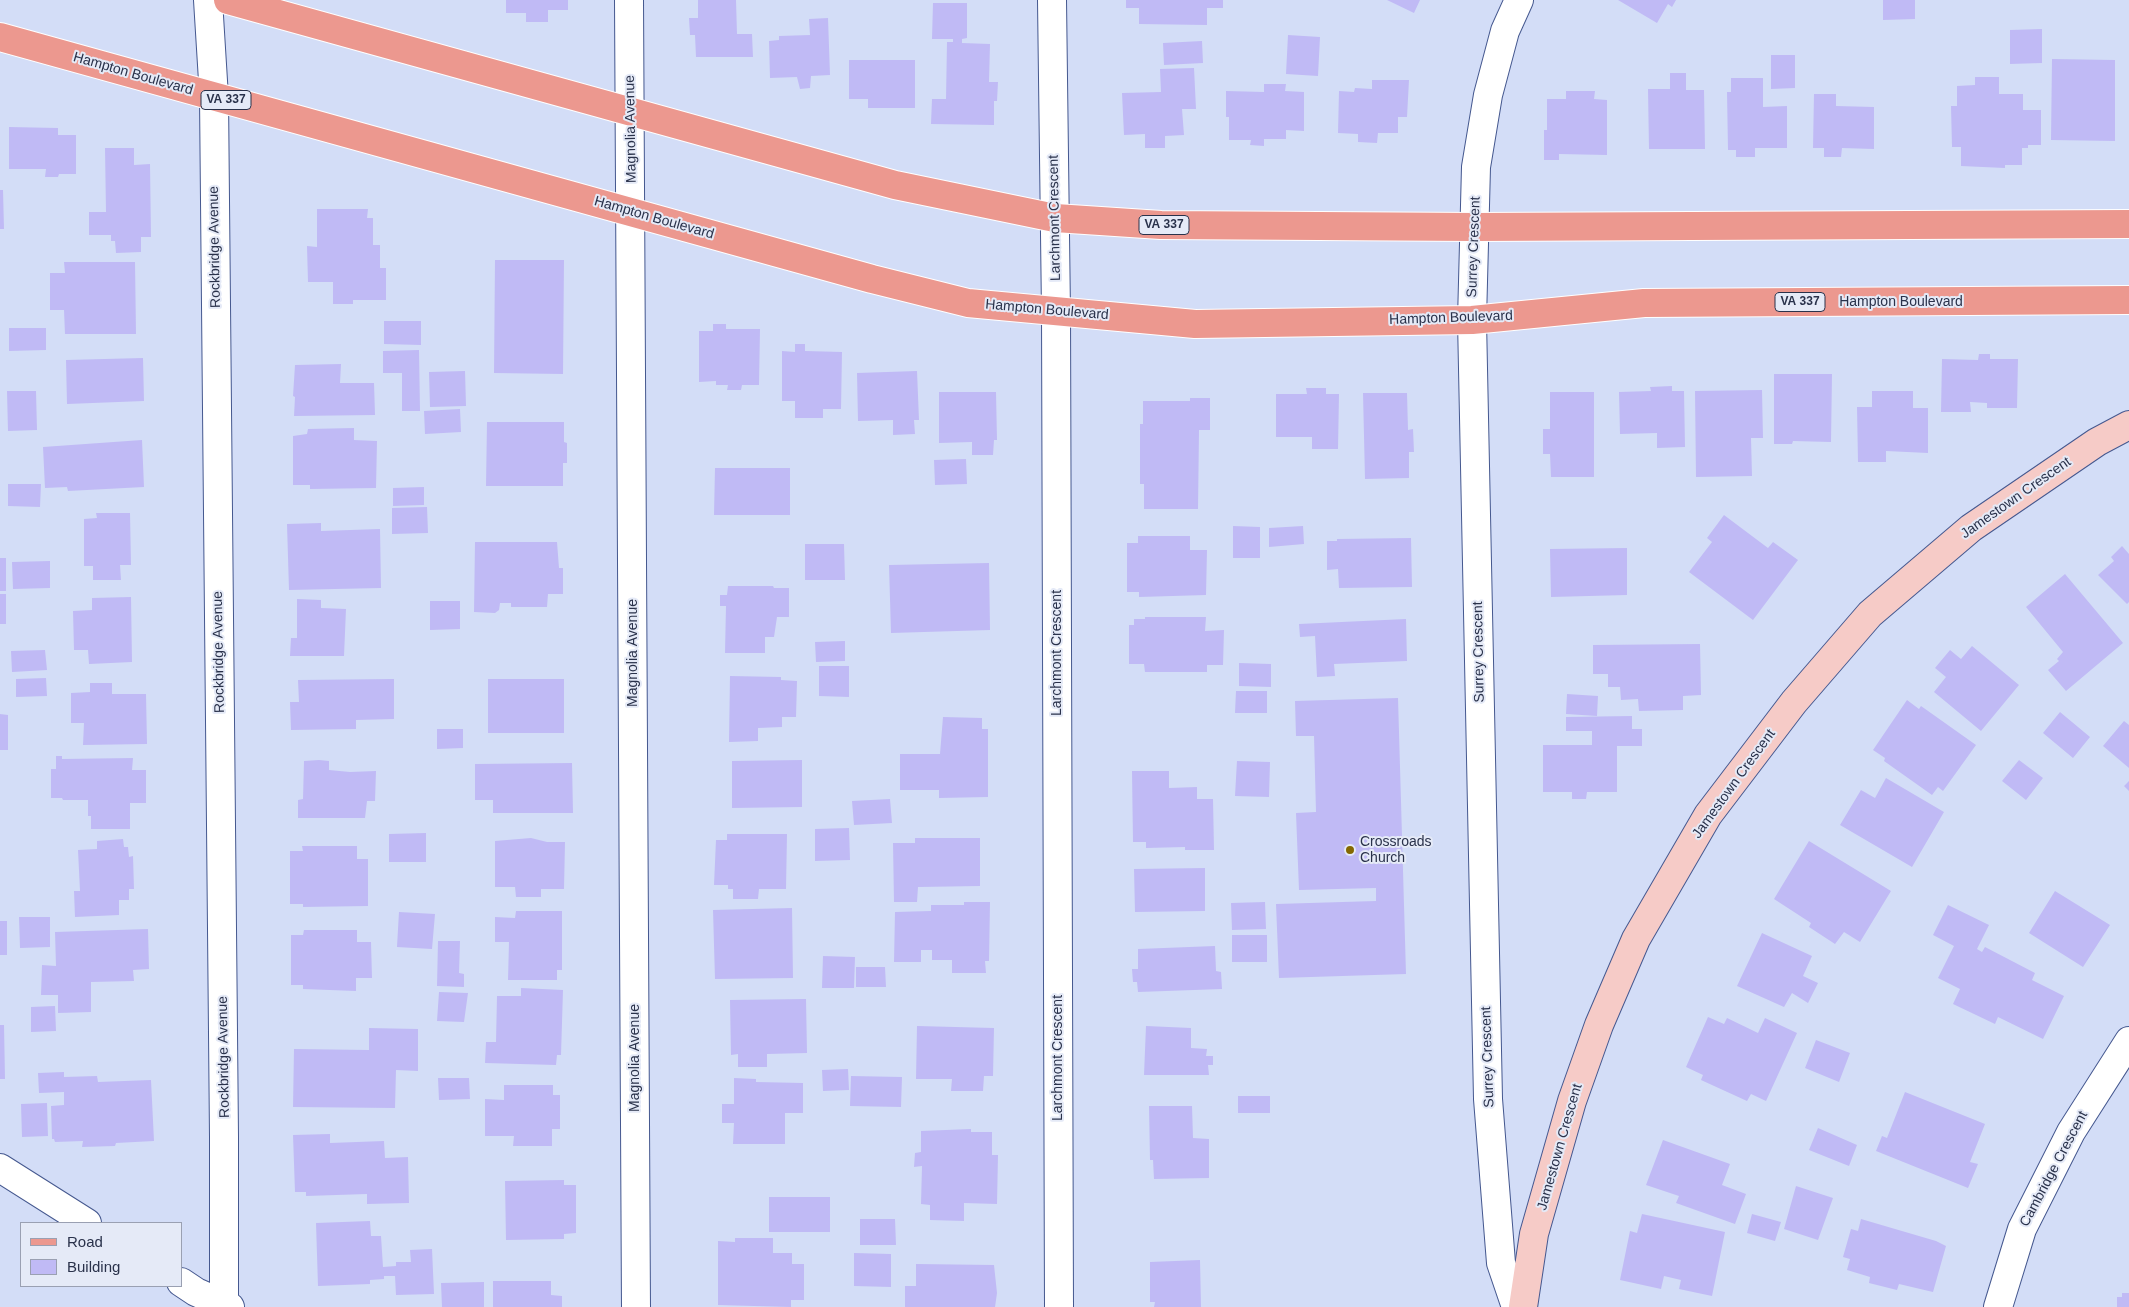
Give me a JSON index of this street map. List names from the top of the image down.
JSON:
{
  "streets": {
    "main road": ["Hampton Boulevard", "VA 337", "Jamestown Crescent"],
    "street": [
      "Magnolia Avenue",
      "Larchmont Crescent",
      "Rockbridge Avenue",
      "Surrey Crescent",
      "Cambridge Crescent"
    ]
  },
  "crossings": [
    ["Hampton Boulevard", "Magnolia Avenue"],
    ["Hampton Boulevard", "Larchmont Crescent"],
    ["Hampton Boulevard", "Rockbridge Avenue"],
    ["Hampton Boulevard", "Surrey Crescent"],
    ["VA 337", "Magnolia Avenue"],
    ["VA 337", "Larchmont Crescent"],
    ["VA 337", "Surrey Crescent"]
  ],
  "places": ["Crossroads Church"],
  "legend": ["Road", "Building"]
}
